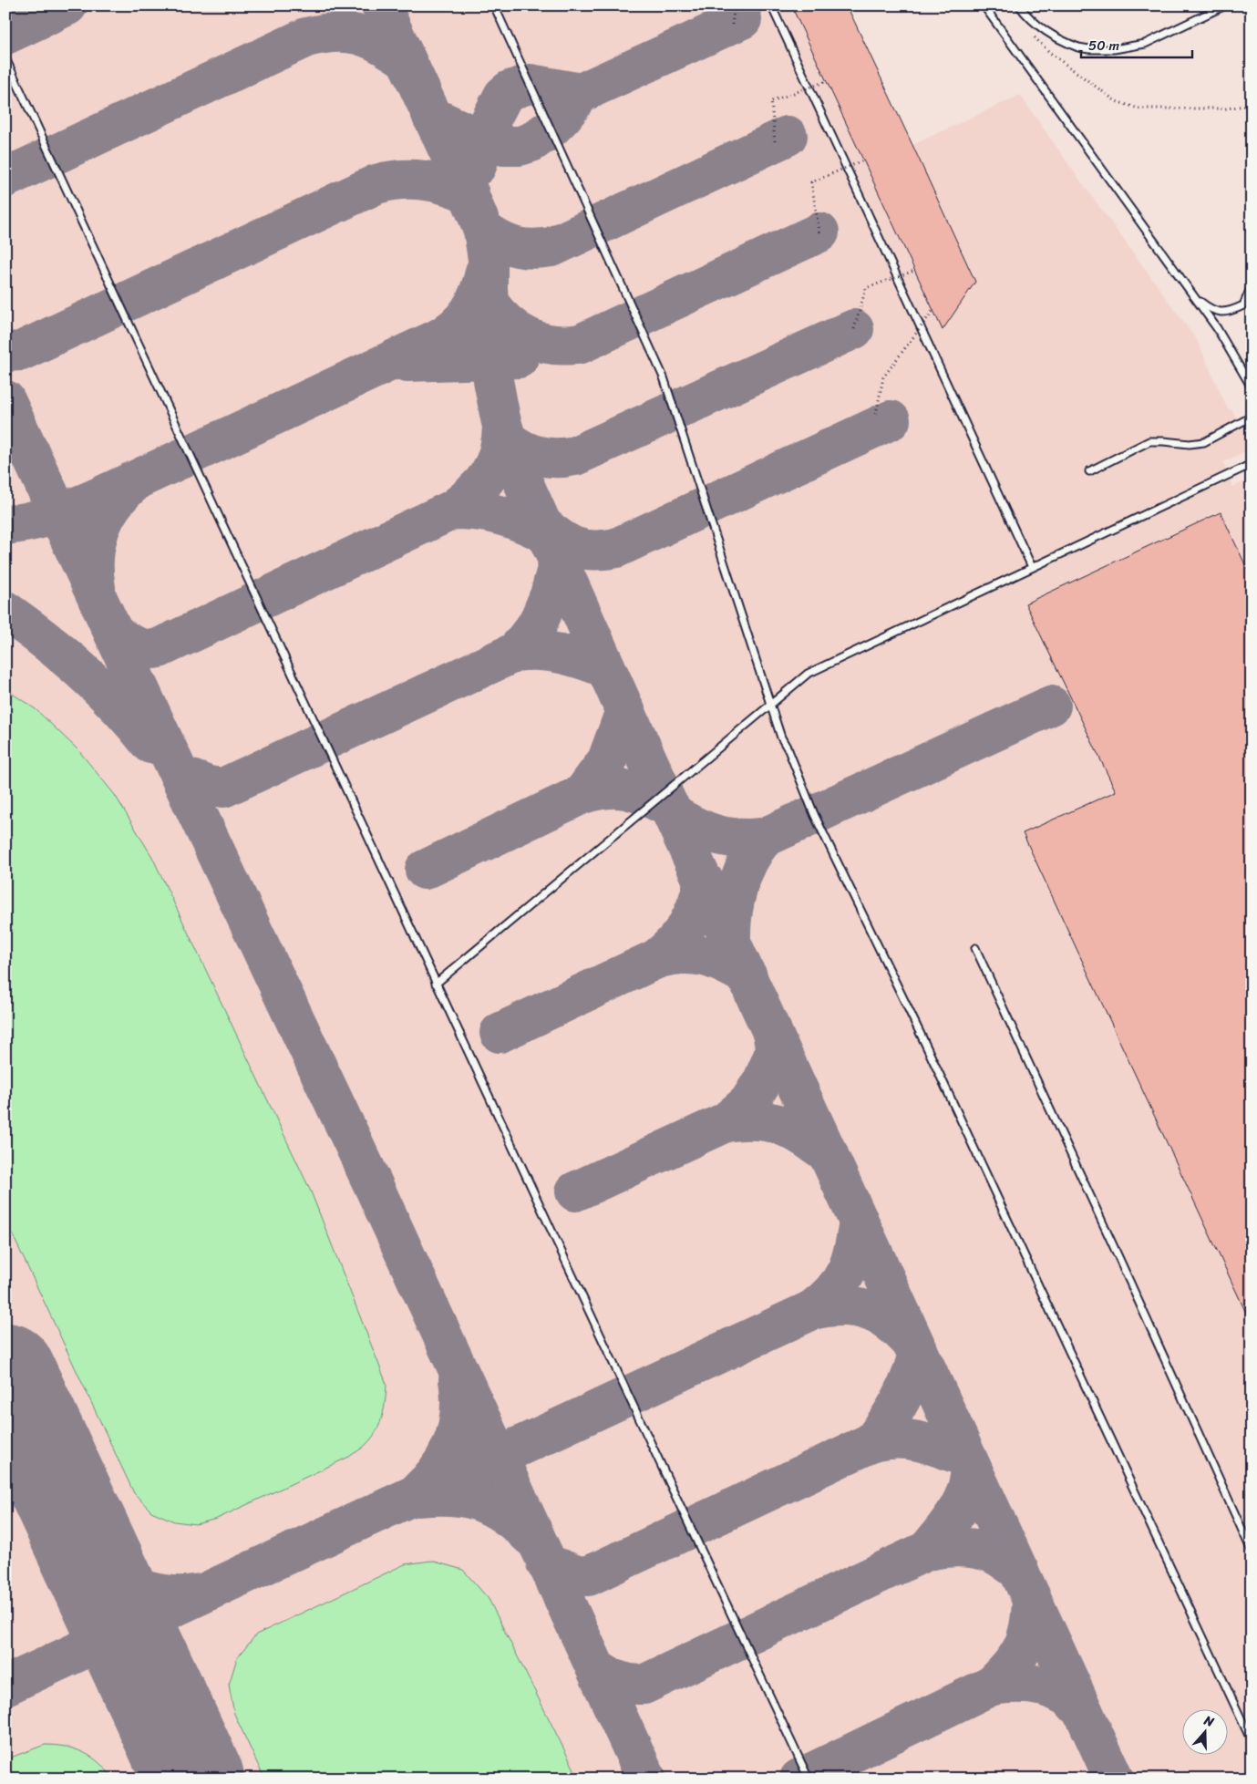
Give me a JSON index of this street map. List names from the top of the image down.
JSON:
{
  "scale_bar": "50 m",
  "north": "top"
}
